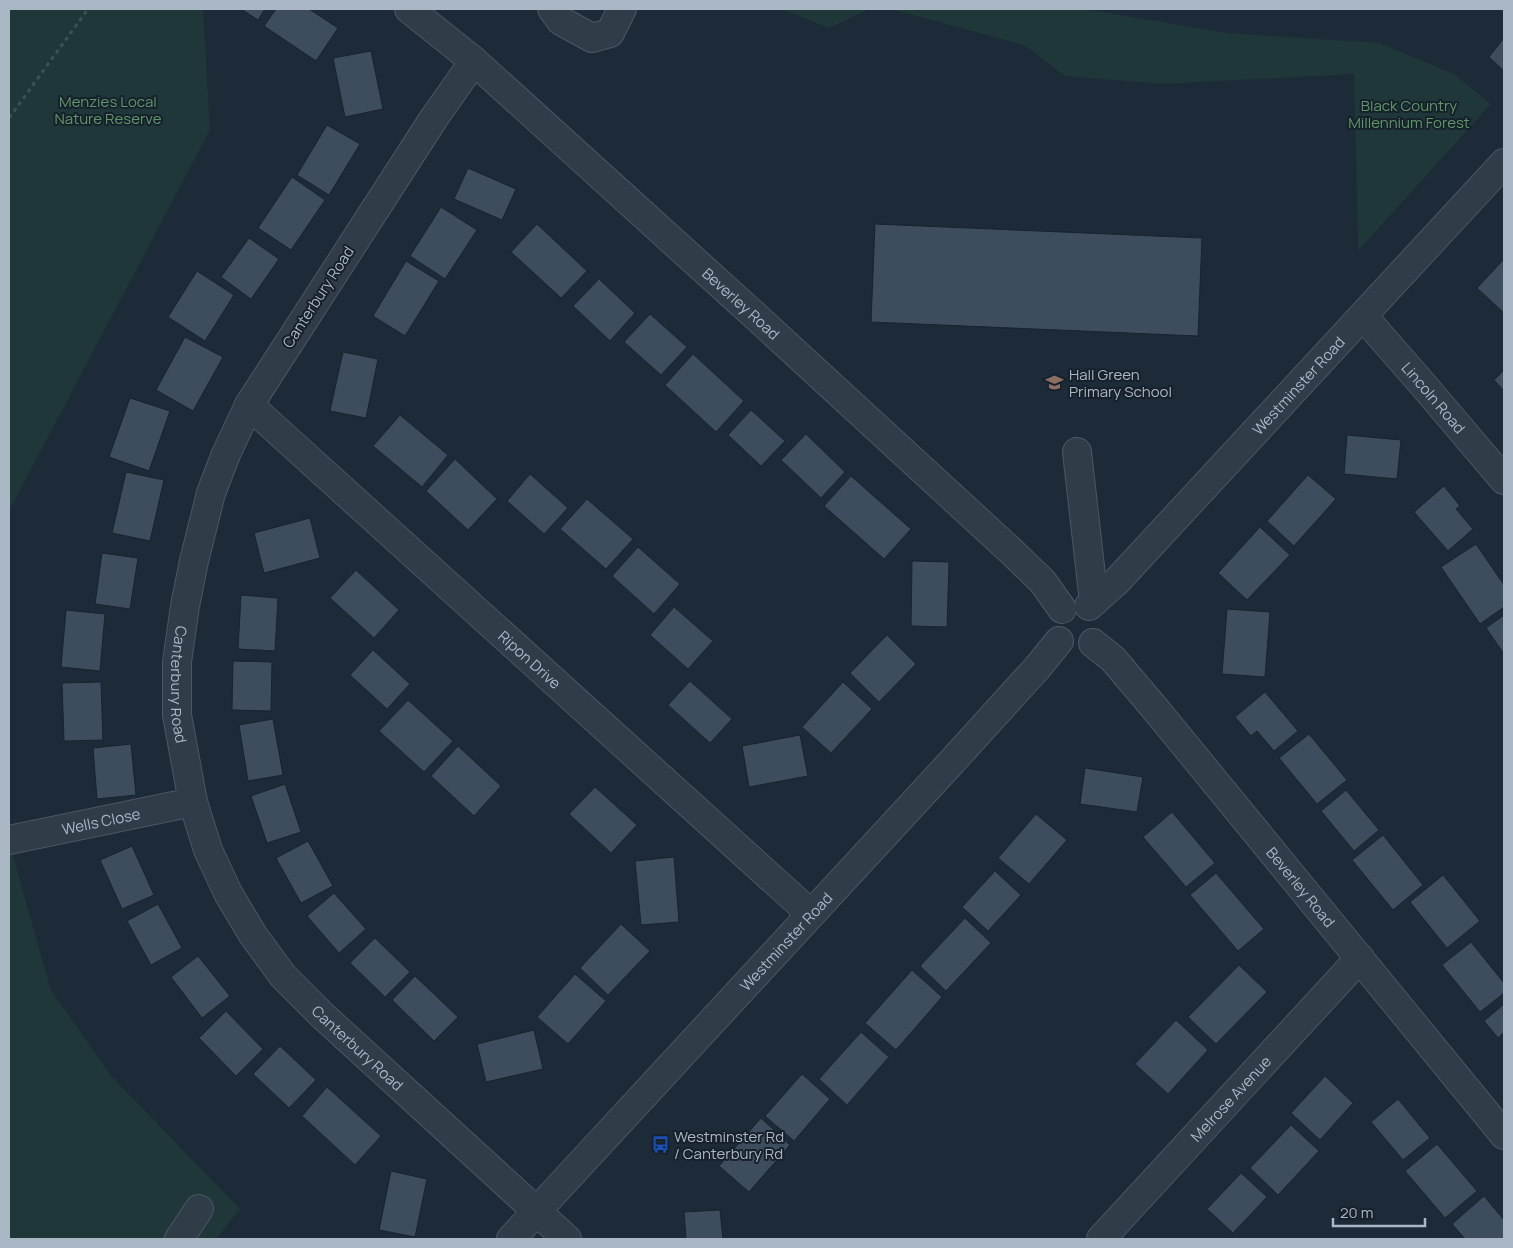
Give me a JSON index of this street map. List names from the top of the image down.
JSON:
{
  "streets": {
    "street": [
      "Canterbury Road",
      "Beverley Road",
      "Westminster Road",
      "Lincoln Road",
      "Ripon Drive",
      "Wells Close",
      "Melrose Avenue"
    ]
  },
  "crossings": [
    ["Canterbury Road", "Beverley Road"],
    ["Canterbury Road", "Westminster Road"],
    ["Canterbury Road", "Ripon Drive"],
    ["Canterbury Road", "Wells Close"],
    ["Beverley Road", "Westminster Road"],
    ["Beverley Road", "Melrose Avenue"],
    ["Westminster Road", "Lincoln Road"],
    ["Westminster Road", "Ripon Drive"]
  ],
  "parks": ["Menzies Local Nature Reserve", "Black Country Millennium Forest"],
  "places": {
    "school or university": ["Hall Green Primary School"],
    "bus stop": ["Westminster Rd / Canterbury Rd"]
  },
  "scale_bar": "20 m"
}
